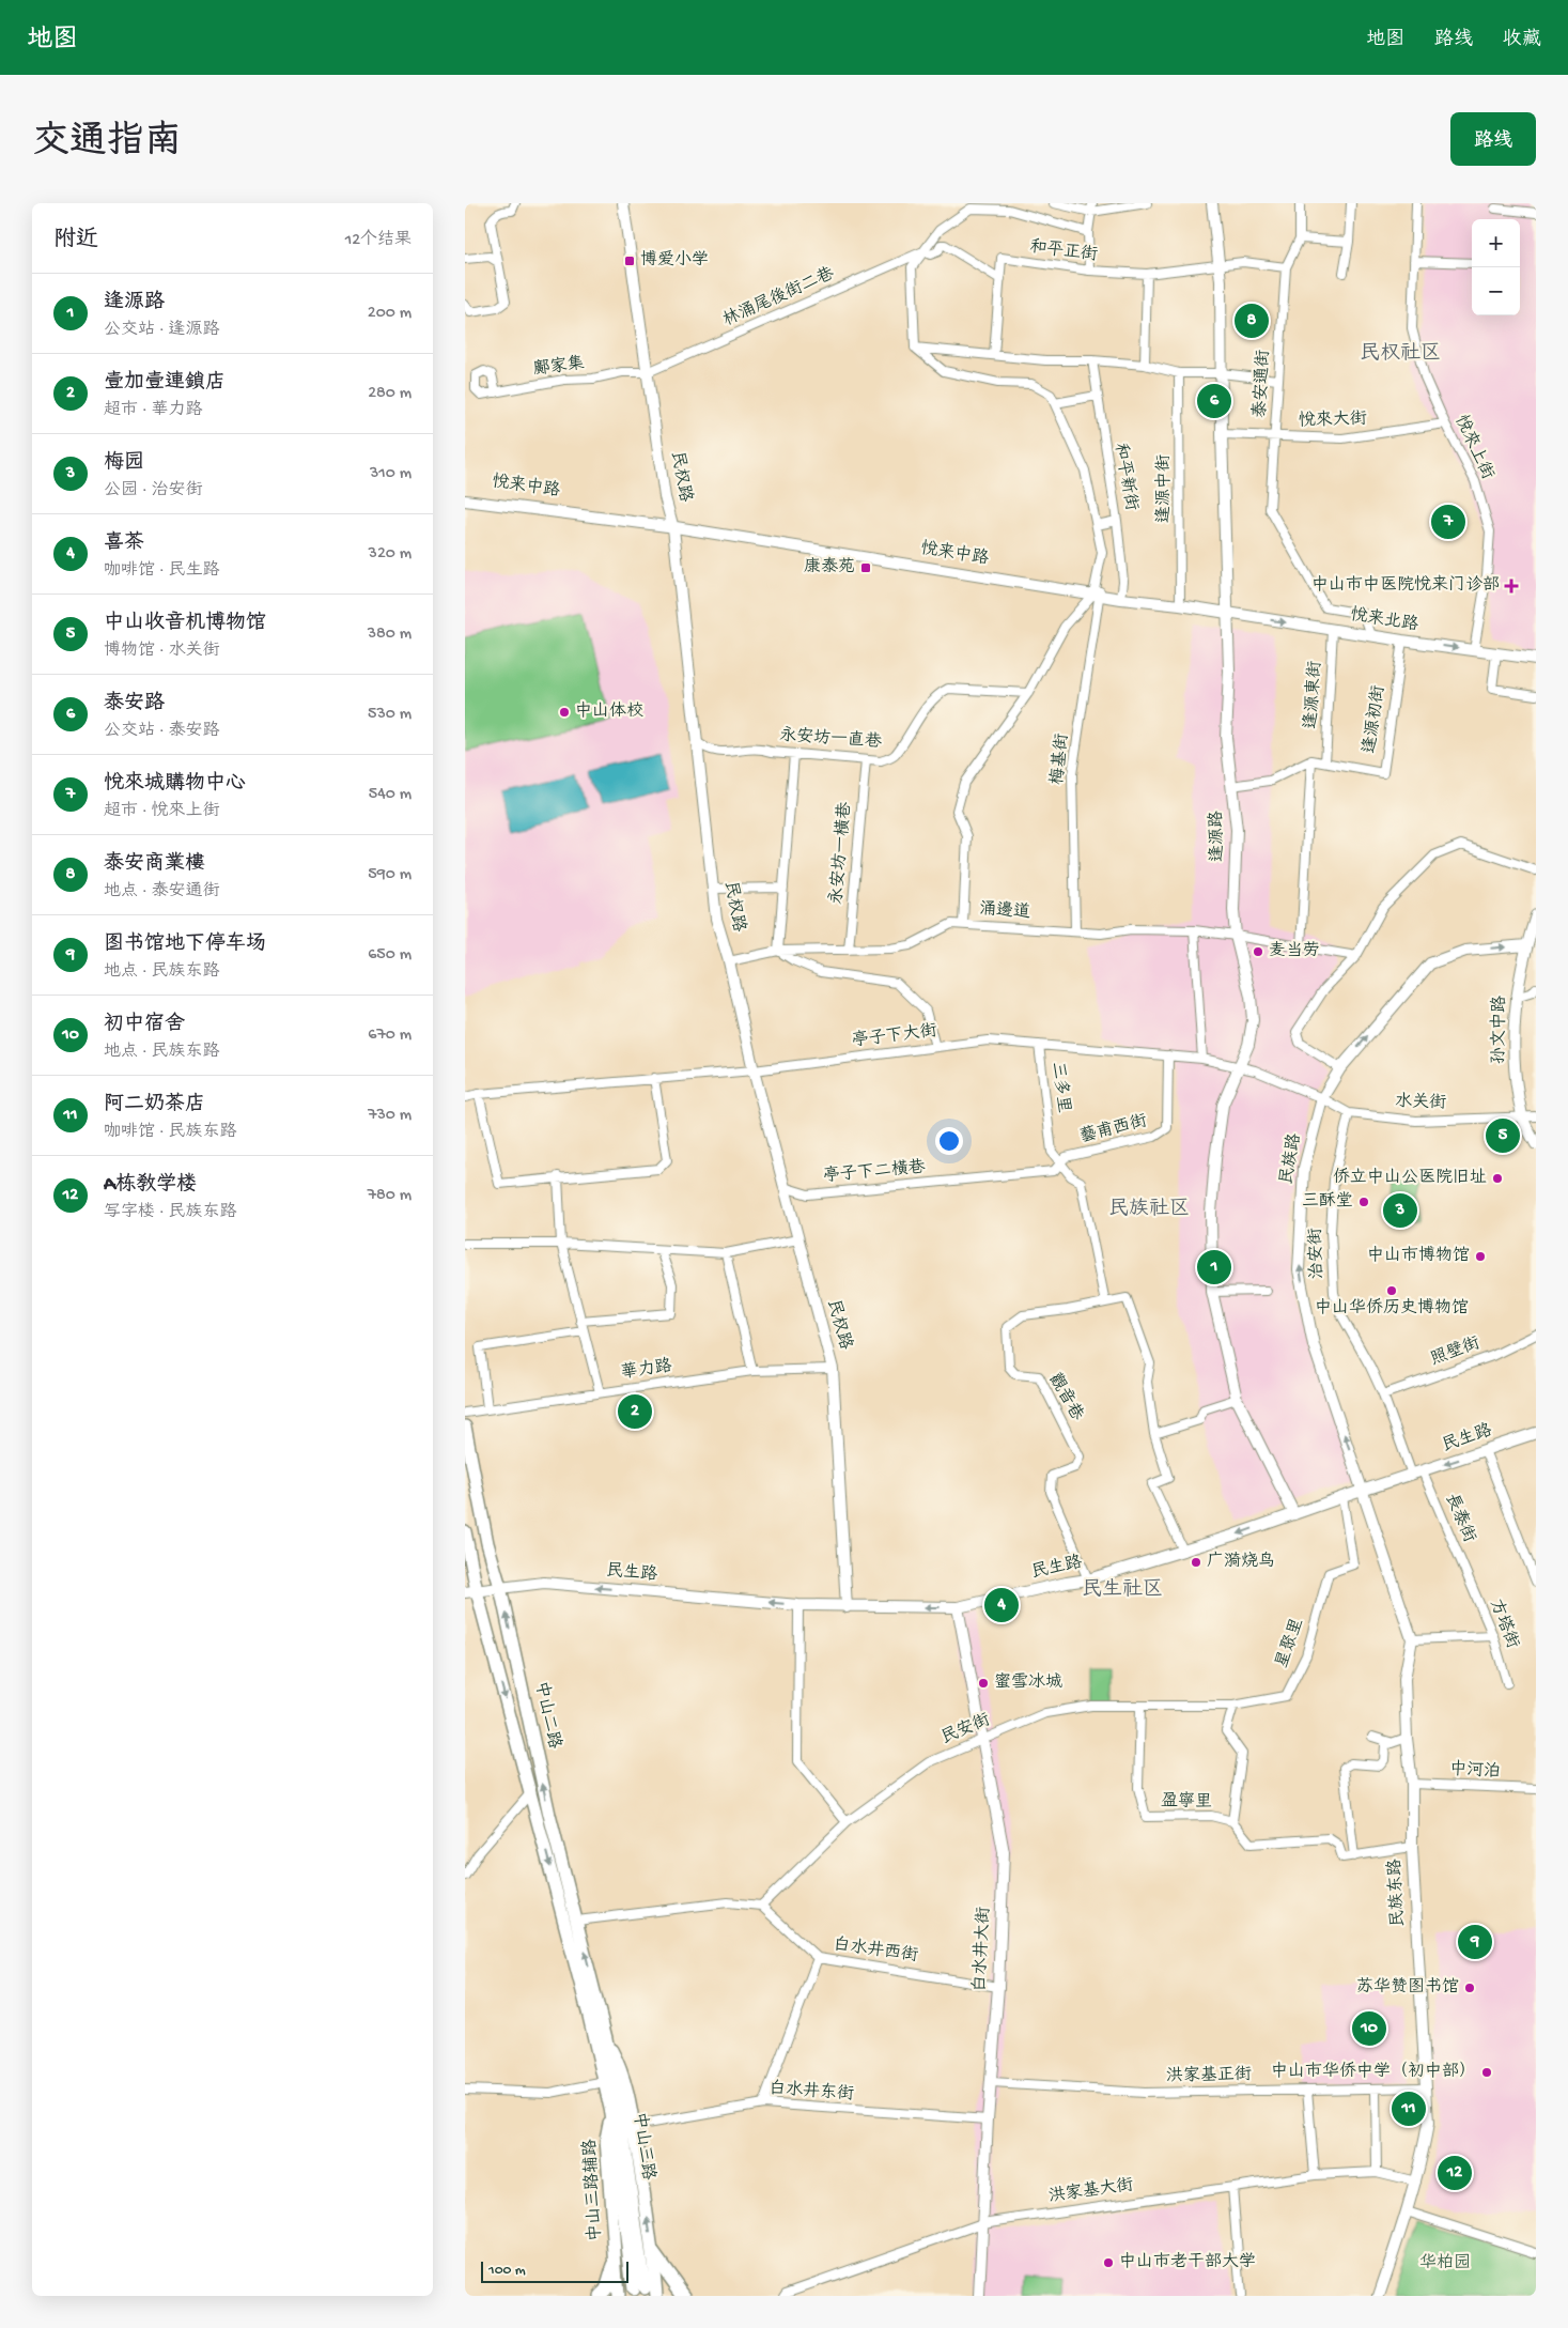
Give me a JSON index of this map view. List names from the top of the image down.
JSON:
{
  "streets": {
    "main road": ["中山二路", "中山三路", "中山三路辅路"],
    "street": [
      "和平正街",
      "林涌尾後街二巷",
      "鄺家集",
      "泰安通街",
      "悅來大街",
      "悅來上街",
      "民权路",
      "和平新街",
      "悦来中路",
      "逢源中街",
      "悦来北路",
      "逢源東街",
      "逢源初街",
      "永安坊一直巷",
      "梅基街",
      "逢源路",
      "永安坊一橫巷",
      "涌邊道",
      "孙文中路",
      "亭子下大街",
      "三多里",
      "水关街",
      "藝甫西街",
      "民族路",
      "亭子下二橫巷",
      "治安街",
      "照壁街",
      "華力路",
      "觀音巷",
      "民生路",
      "長泰街",
      "方塔街",
      "星聚里",
      "民安街",
      "中河泊",
      "盈寧里",
      "民族东路",
      "白水井大街",
      "白水井西街",
      "洪家基正街",
      "白水井东街",
      "洪家基大街"
    ]
  },
  "crossings": [
    ["和平正街", "林涌尾後街二巷"],
    ["和平正街", "泰安通街"],
    ["和平正街", "逢源路"],
    ["林涌尾後街二巷", "鄺家集"],
    ["林涌尾後街二巷", "民权路"],
    ["鄺家集", "民权路"],
    ["泰安通街", "悅來大街"],
    ["泰安通街", "悦来北路"],
    ["悅來大街", "悅來上街"],
    ["悅來大街", "逢源路"],
    ["悅來上街", "悦来北路"],
    ["民权路", "悦来中路"],
    ["民权路", "永安坊一直巷"],
    ["民权路", "涌邊道"],
    ["民权路", "亭子下大街"],
    ["民权路", "亭子下二橫巷"],
    ["民权路", "華力路"],
    ["民权路", "民生路"],
    ["和平新街", "悦来中路"],
    ["悦来中路", "逢源中街"],
    ["悦来中路", "悦来北路"],
    ["悦来中路", "梅基街"],
    ["悦来中路", "逢源路"],
    ["悦来北路", "逢源東街"],
    ["悦来北路", "逢源初街"],
    ["悦来北路", "逢源路"],
    ["逢源東街", "逢源初街"],
    ["永安坊一直巷", "永安坊一橫巷"],
    ["梅基街", "涌邊道"],
    ["逢源路", "涌邊道"],
    ["逢源路", "亭子下大街"],
    ["逢源路", "民生路"],
    ["永安坊一橫巷", "涌邊道"],
    ["孙文中路", "水关街"],
    ["孙文中路", "民族路"],
    ["亭子下大街", "三多里"],
    ["亭子下大街", "水关街"],
    ["亭子下大街", "藝甫西街"],
    ["亭子下大街", "民族路"],
    ["三多里", "藝甫西街"],
    ["三多里", "亭子下二橫巷"],
    ["水关街", "民族路"],
    ["水关街", "治安街"],
    ["藝甫西街", "亭子下二橫巷"],
    ["民族路", "民生路"],
    ["民族路", "民族东路"],
    ["治安街", "照壁街"],
    ["治安街", "民生路"],
    ["觀音巷", "民生路"],
    ["民生路", "長泰街"],
    ["民生路", "星聚里"],
    ["民生路", "中山二路"],
    ["民生路", "民族东路"],
    ["民生路", "白水井大街"],
    ["長泰街", "方塔街"],
    ["星聚里", "民安街"],
    ["中山二路", "中山三路"],
    ["民安街", "盈寧里"],
    ["民安街", "白水井大街"],
    ["民安街", "白水井西街"],
    ["中河泊", "民族东路"],
    ["民族东路", "洪家基正街"],
    ["民族东路", "洪家基大街"],
    ["白水井大街", "白水井西街"],
    ["白水井大街", "洪家基正街"],
    ["白水井大街", "白水井东街"],
    ["白水井大街", "洪家基大街"],
    ["中山三路", "中山三路辅路"]
  ],
  "one_way": ["悦来北路", "民族路", "民生路"],
  "districts": ["民权社区", "民族社区", "民生社区"],
  "parks": ["华柏园"],
  "places": {
    "transit": ["博爱小学", "康泰苑"],
    "health": ["中山市中医院悦来门诊部"],
    "other": [
      "中山体校",
      "麦当劳",
      "侨立中山公医院旧址",
      "三酥堂",
      "中山市博物馆",
      "中山华侨历史博物馆",
      "广漪烧鸟",
      "蜜雪冰城",
      "苏华赞图书馆",
      "中山市华侨中学（初中部）",
      "中山市老干部大学"
    ]
  },
  "scale_bar": "100 m",
  "page": {
    "header": "地图",
    "nav": ["地图", "路线", "收藏"],
    "title": "交通指南",
    "buttons": "路线",
    "heading": ["附近", "12个结果"],
    "map_buttons": ["+", "−"],
    "list": [
      {
        "mark": "1",
        "name": "逢源路",
        "note": "公交站 · 逢源路",
        "value": "200 m"
      },
      {
        "mark": "2",
        "name": "壹加壹連鎖店",
        "note": "超市 · 華力路",
        "value": "280 m"
      },
      {
        "mark": "3",
        "name": "梅园",
        "note": "公园 · 治安街",
        "value": "310 m"
      },
      {
        "mark": "4",
        "name": "喜茶",
        "note": "咖啡馆 · 民生路",
        "value": "320 m"
      },
      {
        "mark": "5",
        "name": "中山收音机博物馆",
        "note": "博物馆 · 水关街",
        "value": "380 m"
      },
      {
        "mark": "6",
        "name": "泰安路",
        "note": "公交站 · 泰安路",
        "value": "530 m"
      },
      {
        "mark": "7",
        "name": "悅來城購物中心",
        "note": "超市 · 悅來上街",
        "value": "540 m"
      },
      {
        "mark": "8",
        "name": "泰安商業樓",
        "note": "地点 · 泰安通街",
        "value": "590 m"
      },
      {
        "mark": "9",
        "name": "图书馆地下停车场",
        "note": "地点 · 民族东路",
        "value": "650 m"
      },
      {
        "mark": "10",
        "name": "初中宿舍",
        "note": "地点 · 民族东路",
        "value": "670 m"
      },
      {
        "mark": "11",
        "name": "阿二奶茶店",
        "note": "咖啡馆 · 民族东路",
        "value": "730 m"
      },
      {
        "mark": "12",
        "name": "A栋教学楼",
        "note": "写字楼 · 民族东路",
        "value": "780 m"
      }
    ],
    "pins": [
      "8",
      "6",
      "7",
      "5",
      "3",
      "1",
      "2",
      "4",
      "9",
      "10",
      "11",
      "12"
    ],
    "scale": "100 m"
  }
}
